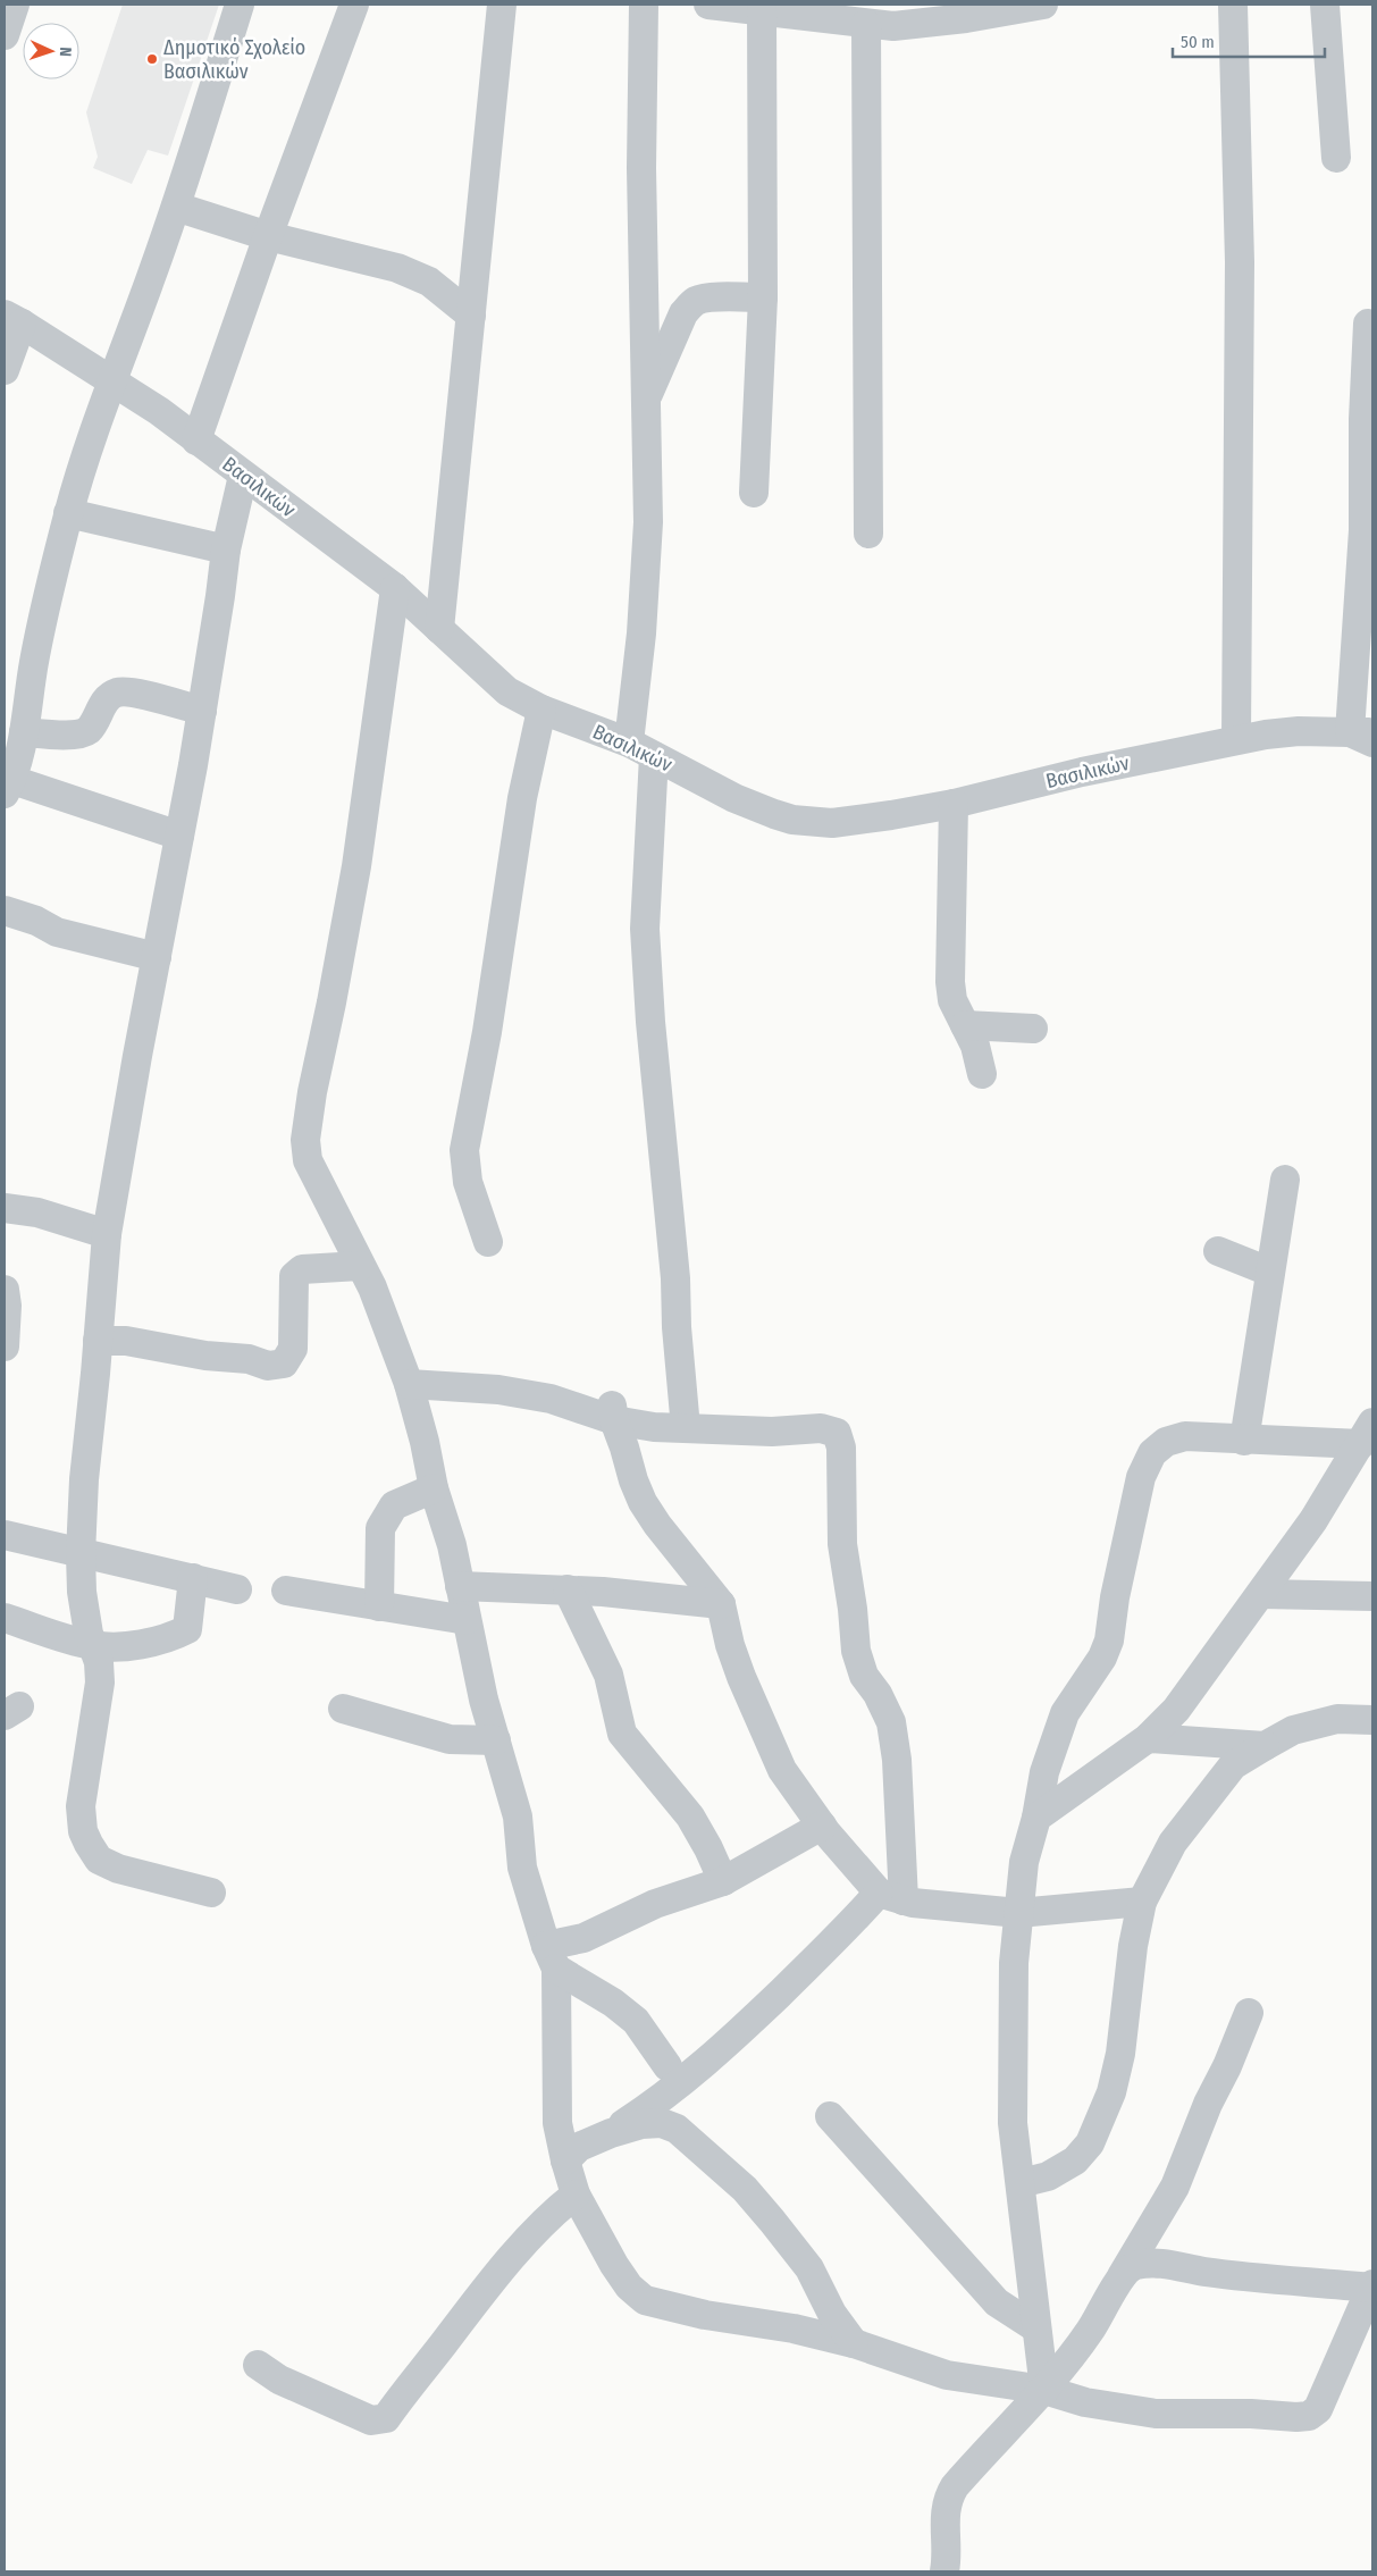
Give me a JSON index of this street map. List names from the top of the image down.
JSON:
{
  "streets": {
    "street": ["Βασιλικών"]
  },
  "places": ["Δημοτικό Σχολείο Βασιλικών"],
  "scale_bar": "50 m",
  "north": "right"
}
